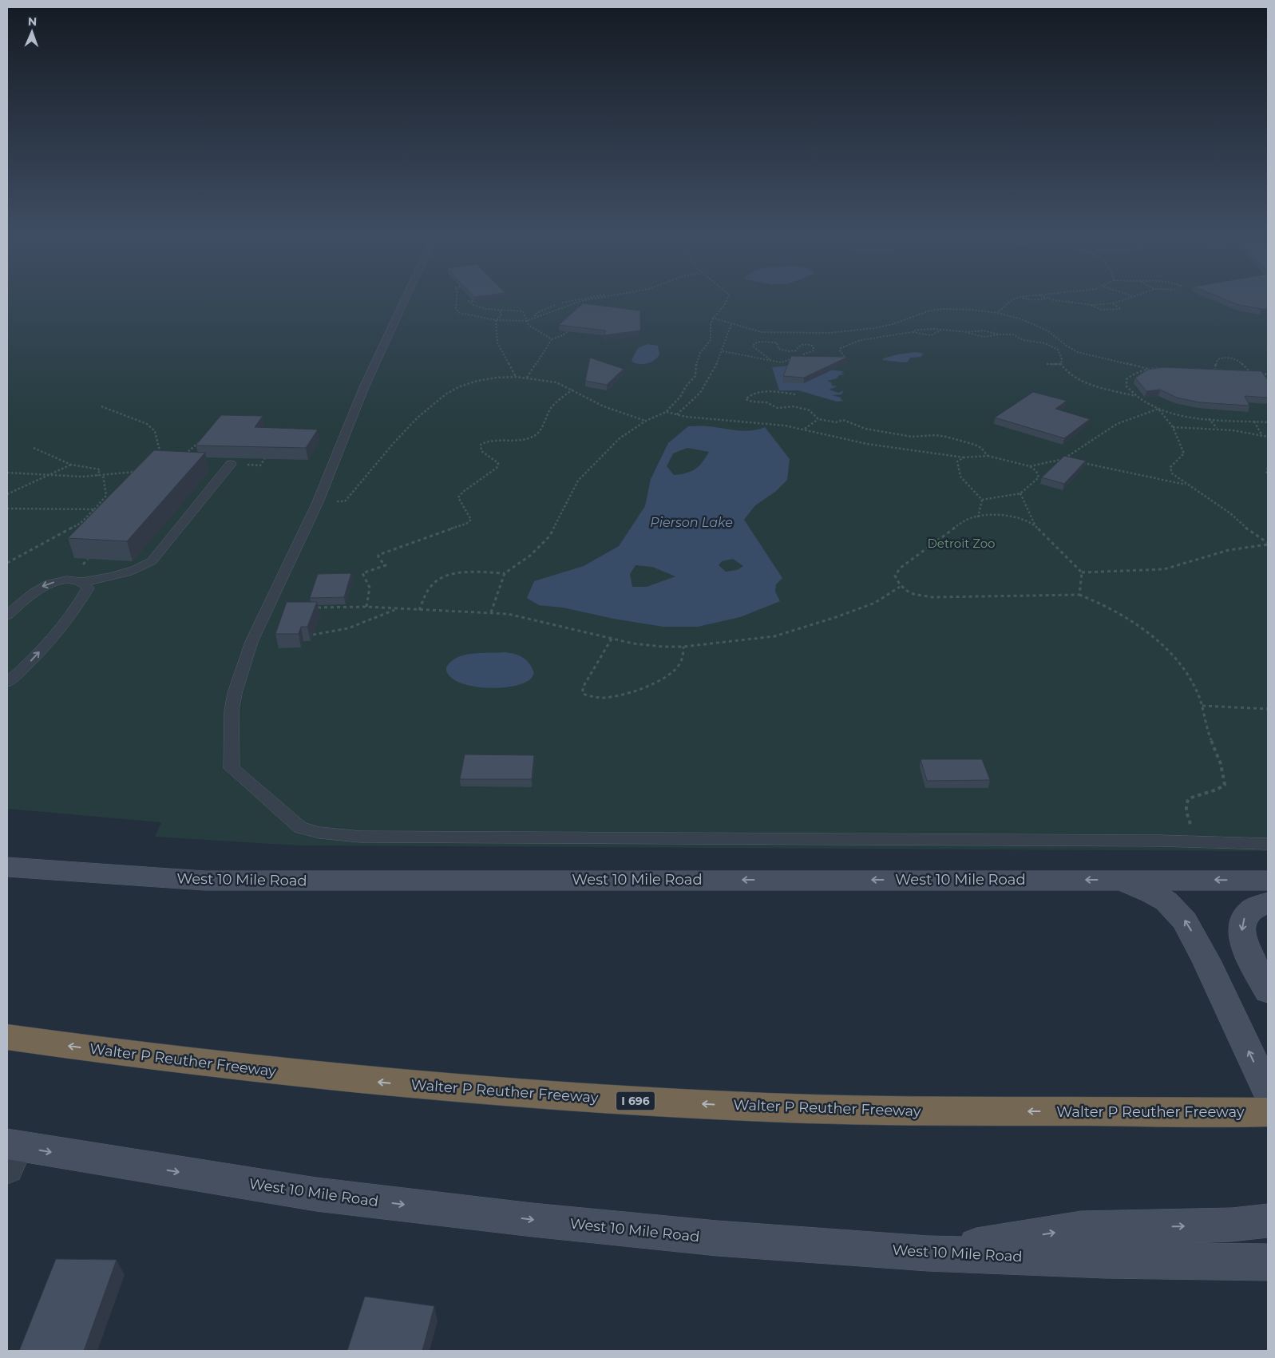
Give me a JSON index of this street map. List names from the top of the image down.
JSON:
{
  "streets": {
    "highway": ["Walter P Reuther Freeway", "I 696"],
    "main road": ["West 10 Mile Road"]
  },
  "one_way": ["Walter P Reuther Freeway"],
  "water": ["Pierson Lake"],
  "parks": ["Detroit Zoo"],
  "north": "top"
}
